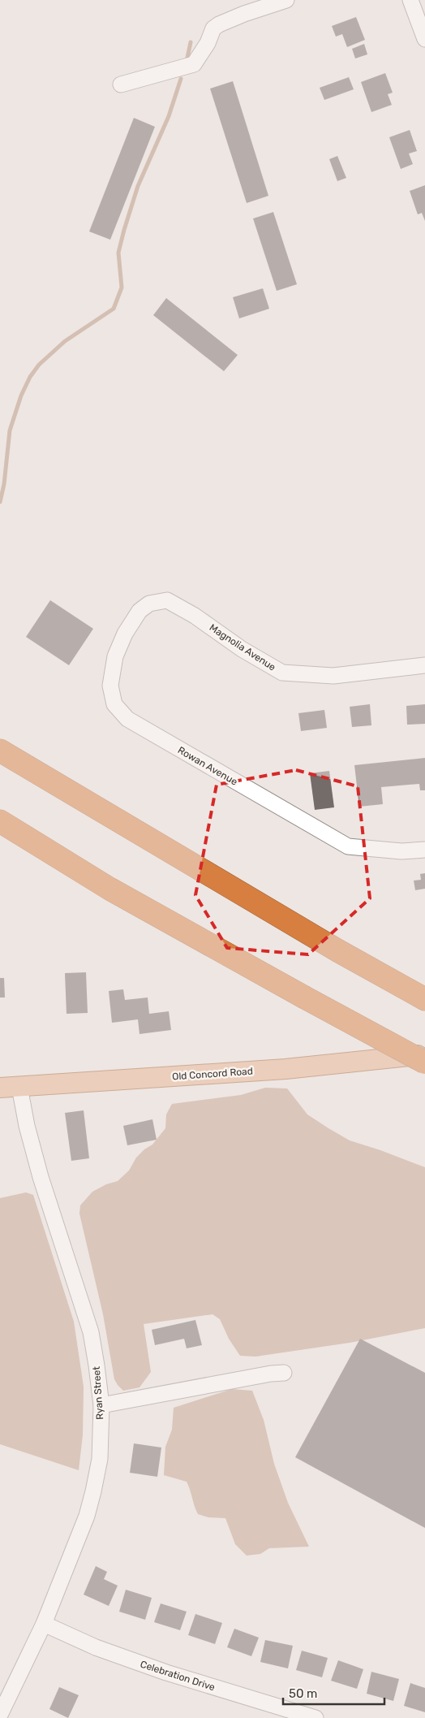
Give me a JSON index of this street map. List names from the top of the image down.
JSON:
{
  "streets": {
    "main road": ["Old Concord Road"],
    "street": [
      "Magnolia Avenue",
      "Rowan Avenue",
      "Ryan Street",
      "Celebration Drive"
    ]
  },
  "crossings": [
    ["Magnolia Avenue", "Rowan Avenue"],
    ["Old Concord Road", "Ryan Street"],
    ["Ryan Street", "Celebration Drive"]
  ],
  "scale_bar": "50 m"
}
